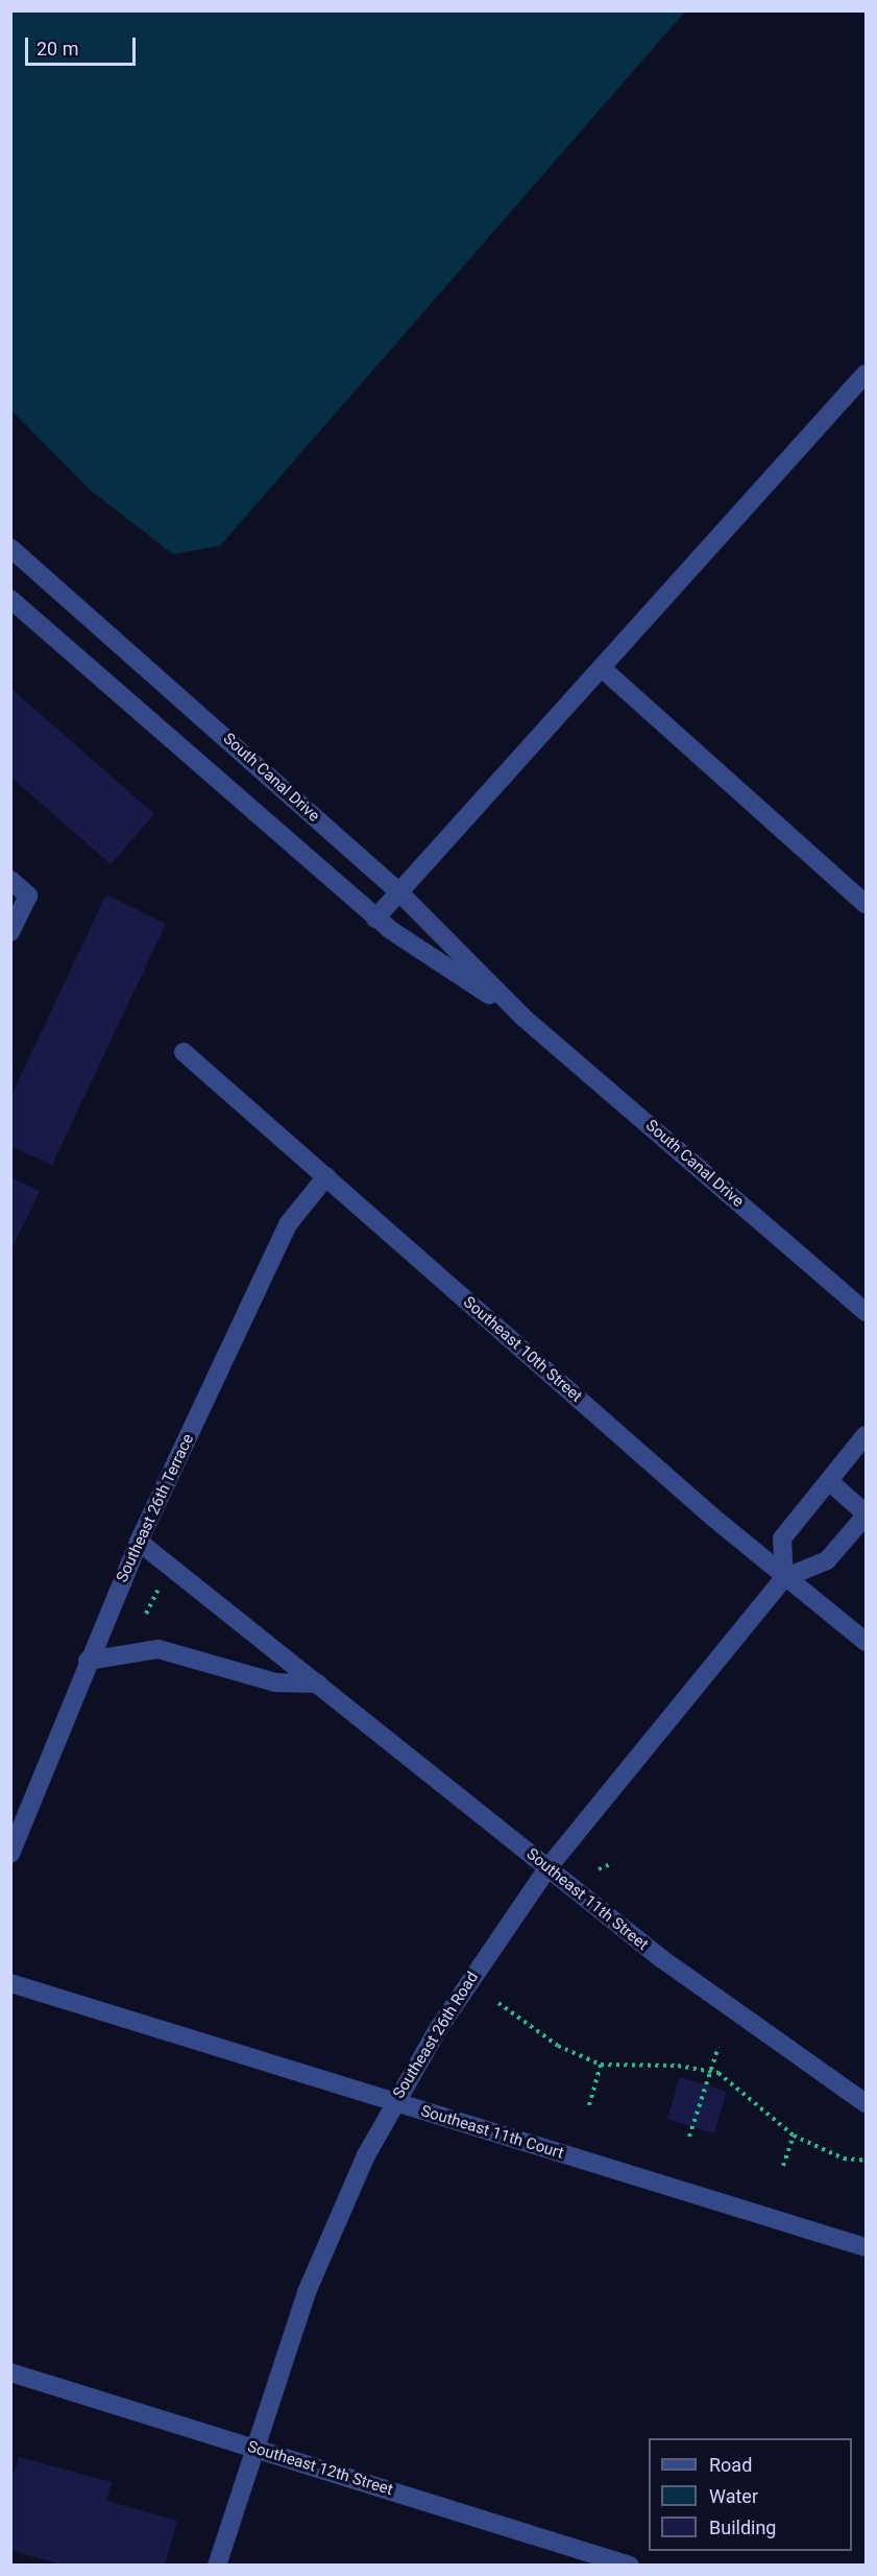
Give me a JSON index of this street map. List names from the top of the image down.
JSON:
{
  "streets": {
    "street": [
      "South Canal Drive",
      "Southeast 10th Street",
      "Southeast 26th Terrace",
      "Southeast 11th Street",
      "Southeast 26th Road",
      "Southeast 11th Court",
      "Southeast 12th Street"
    ]
  },
  "crossings": [
    ["Southeast 10th Street", "Southeast 26th Terrace"],
    ["Southeast 10th Street", "Southeast 26th Road"],
    ["Southeast 26th Terrace", "Southeast 11th Street"],
    ["Southeast 11th Street", "Southeast 26th Road"],
    ["Southeast 26th Road", "Southeast 11th Court"],
    ["Southeast 26th Road", "Southeast 12th Street"]
  ],
  "legend": ["Road", "Water", "Building"],
  "scale_bar": "20 m"
}
